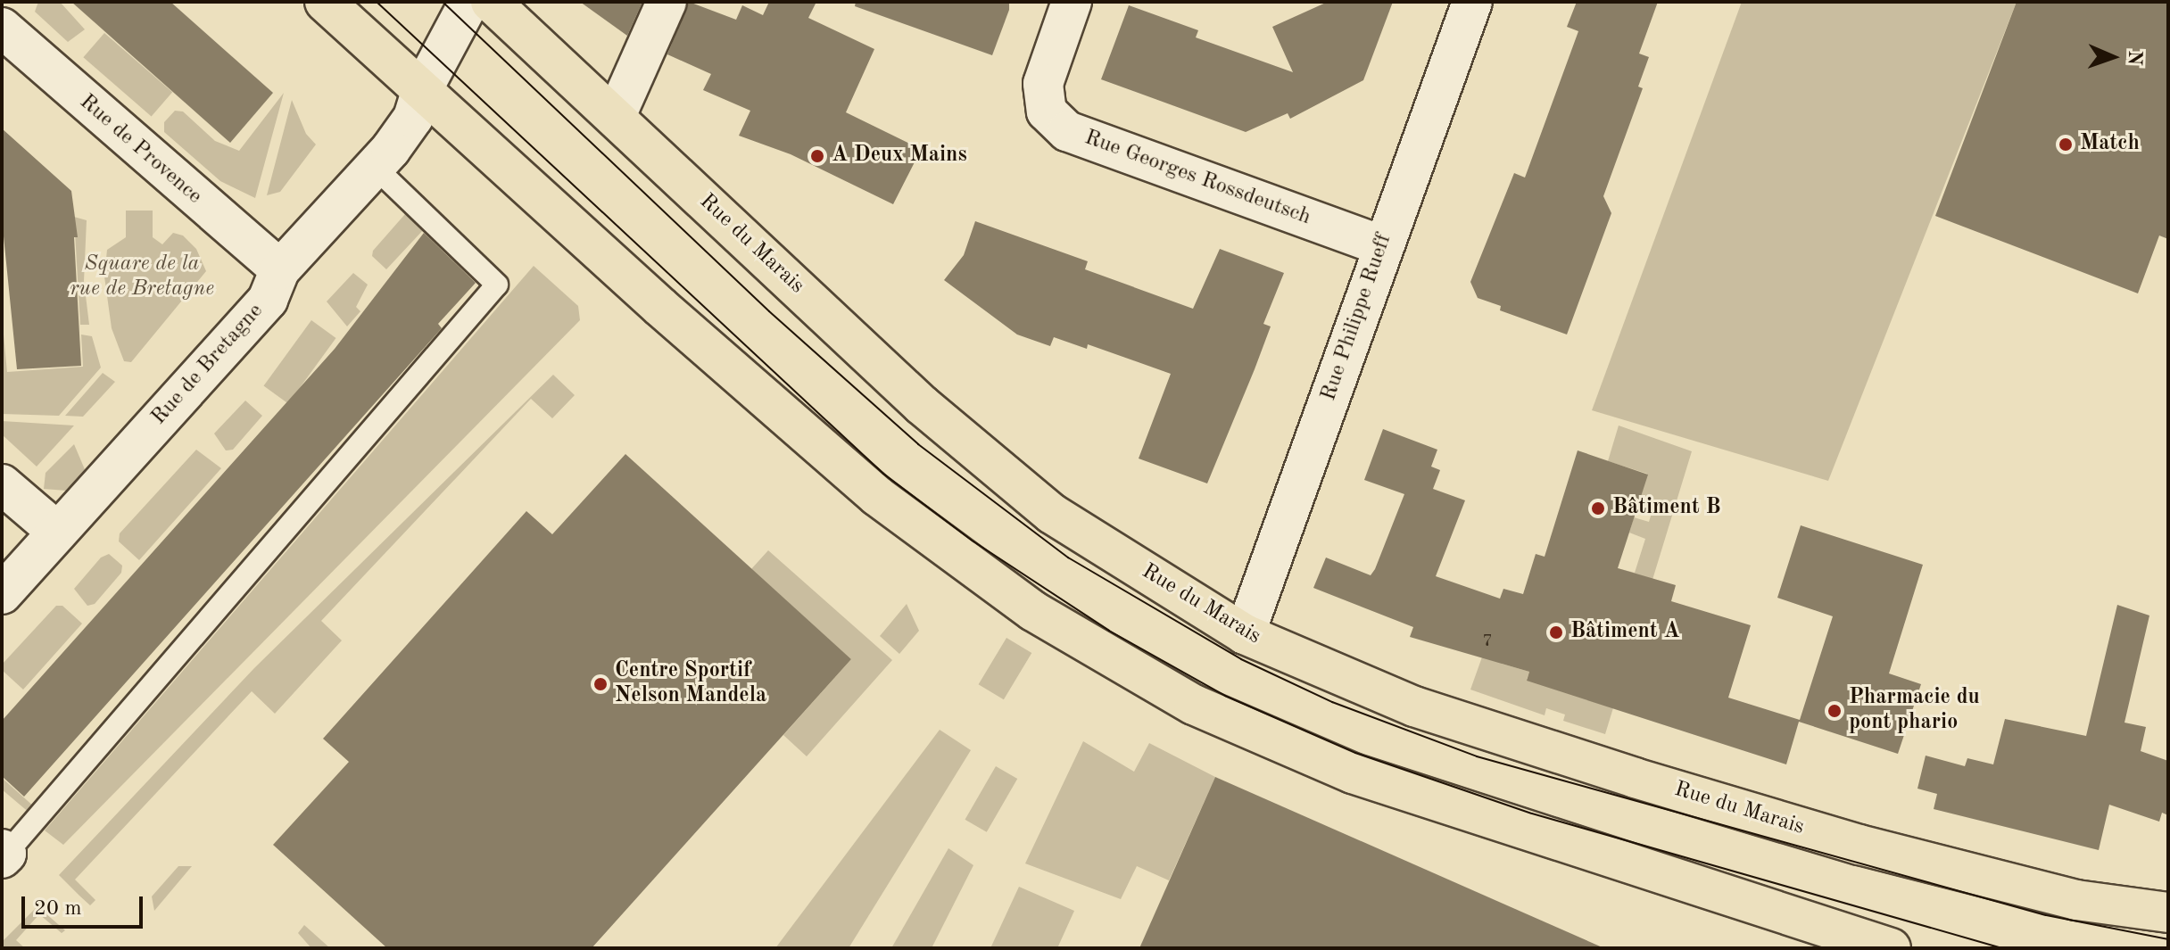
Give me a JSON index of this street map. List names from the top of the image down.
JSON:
{
  "streets": {
    "main road": ["Rue du Marais"],
    "street": [
      "Rue de Provence",
      "Rue Georges Rossdeutsch",
      "Rue Philippe Rueff",
      "Rue de Bretagne"
    ]
  },
  "crossings": [
    ["Rue de Provence", "Rue de Bretagne"],
    ["Rue Georges Rossdeutsch", "Rue Philippe Rueff"],
    ["Rue du Marais", "Rue Philippe Rueff"]
  ],
  "parks": ["Square de la rue de Bretagne"],
  "places": [
    "Match",
    "A Deux Mains",
    "Bâtiment B",
    "Bâtiment A",
    "Centre Sportif Nelson Mandela",
    "Pharmacie du pont phario"
  ],
  "house_numbers": ["7"],
  "scale_bar": "20 m",
  "north": "right"
}
